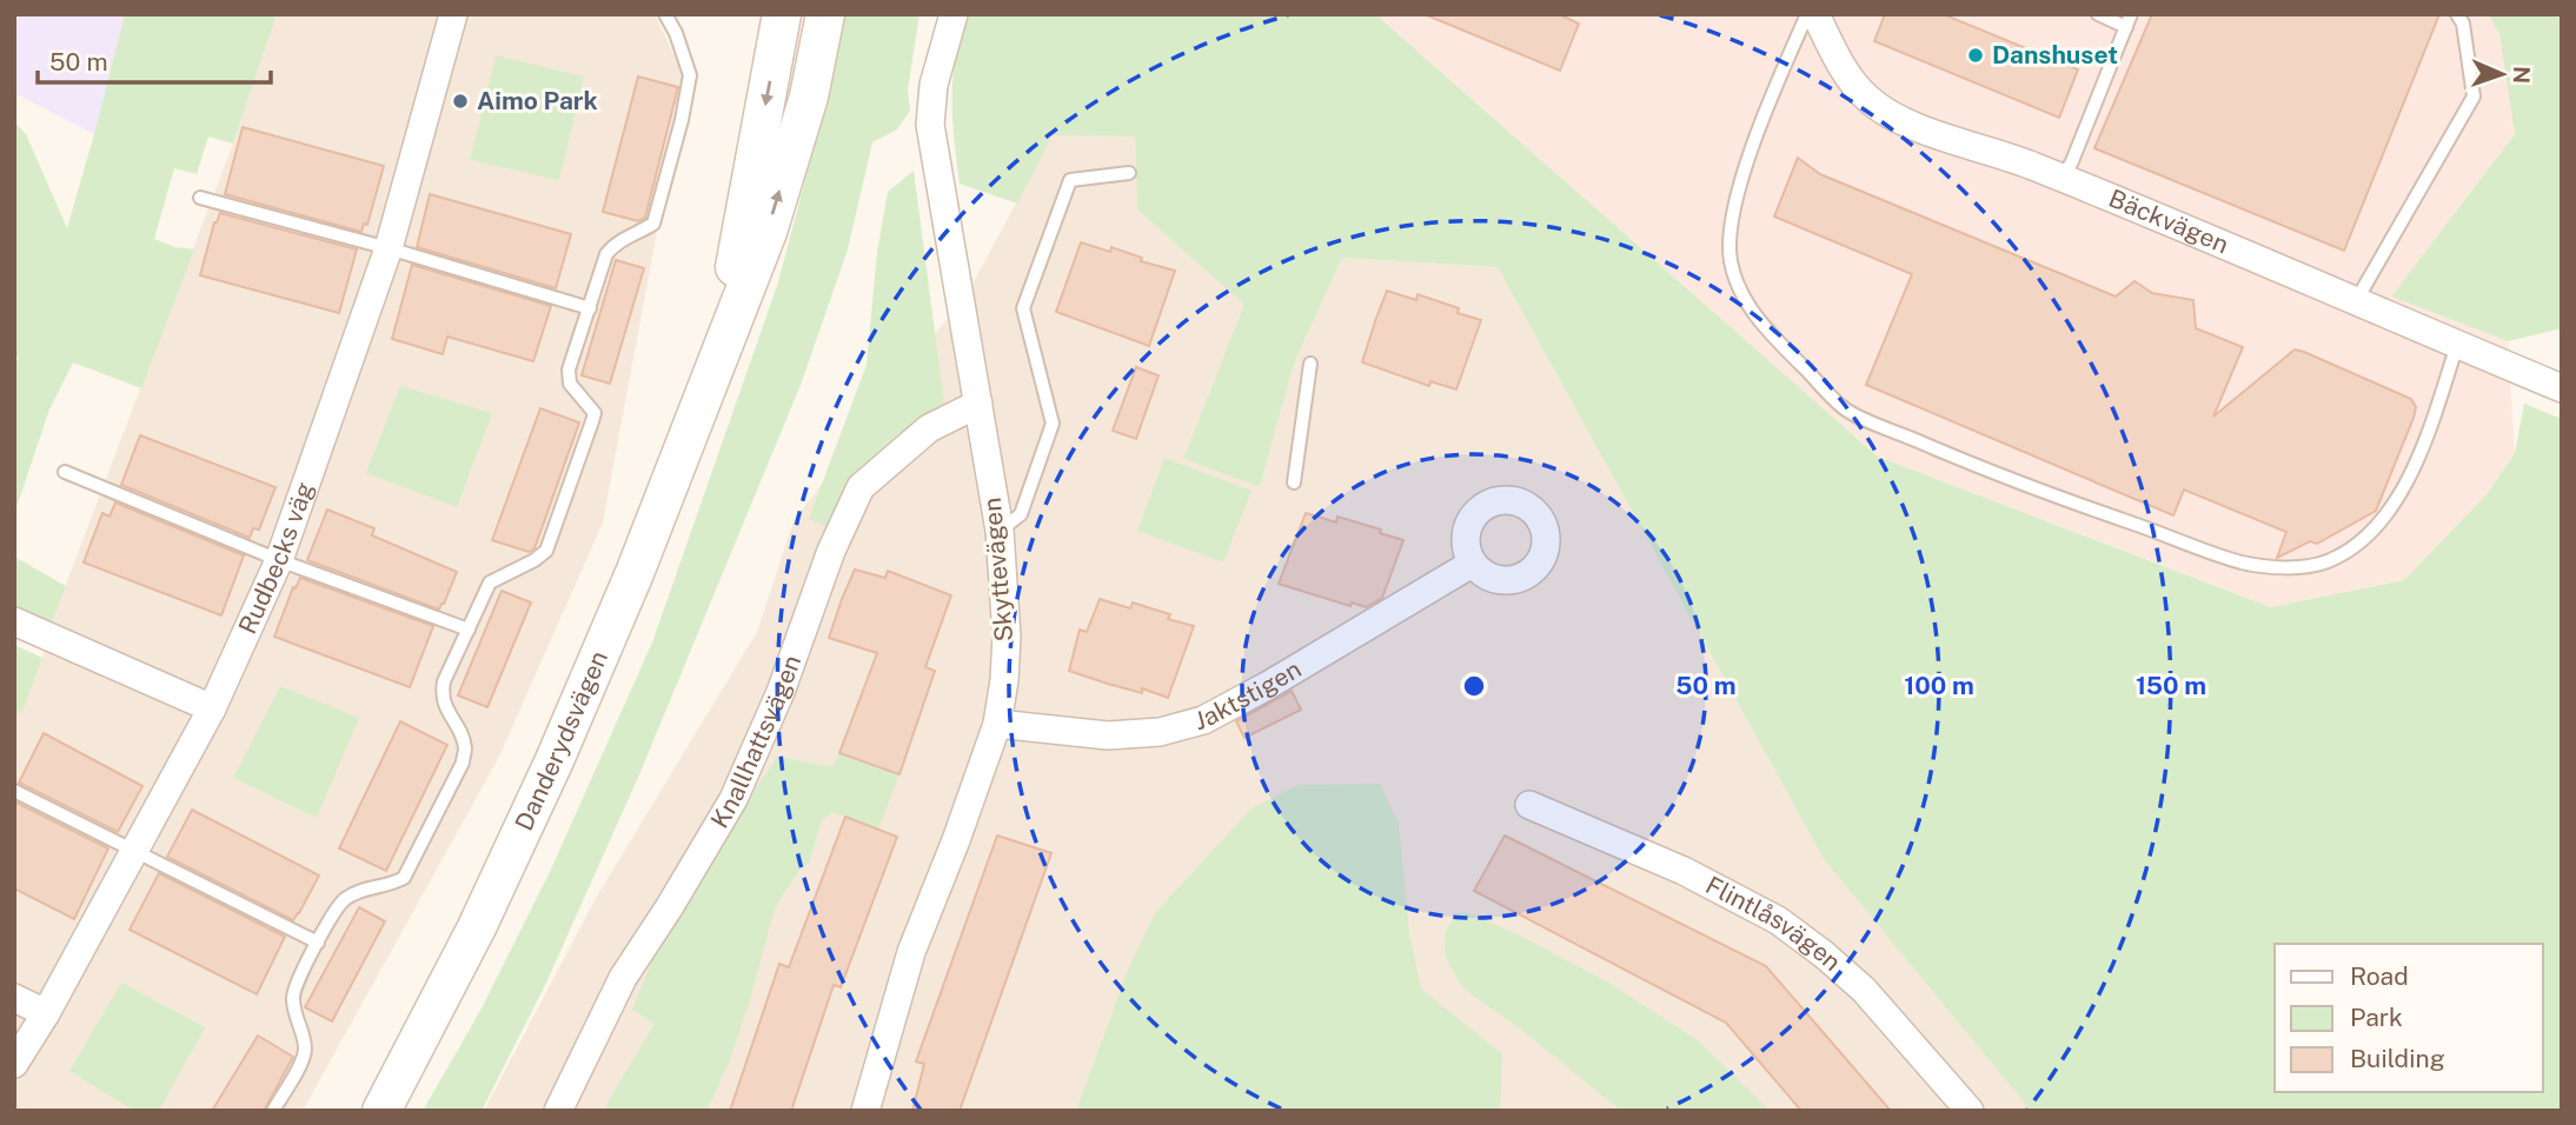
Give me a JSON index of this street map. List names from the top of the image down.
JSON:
{
  "streets": {
    "main road": ["Danderydsvägen"],
    "street": [
      "Bäckvägen",
      "Rudbecks väg",
      "Skyttevägen",
      "Jaktstigen",
      "Knallhattsvägen",
      "Flintlåsvägen"
    ]
  },
  "crossings": [
    ["Skyttevägen", "Jaktstigen"],
    ["Skyttevägen", "Knallhattsvägen"]
  ],
  "places": ["Danshuset", "Aimo Park"],
  "legend": ["Road", "Park", "Building"],
  "scale_bar": "50 m",
  "north": "right",
  "rings": ["50 m", "100 m", "150 m"]
}
